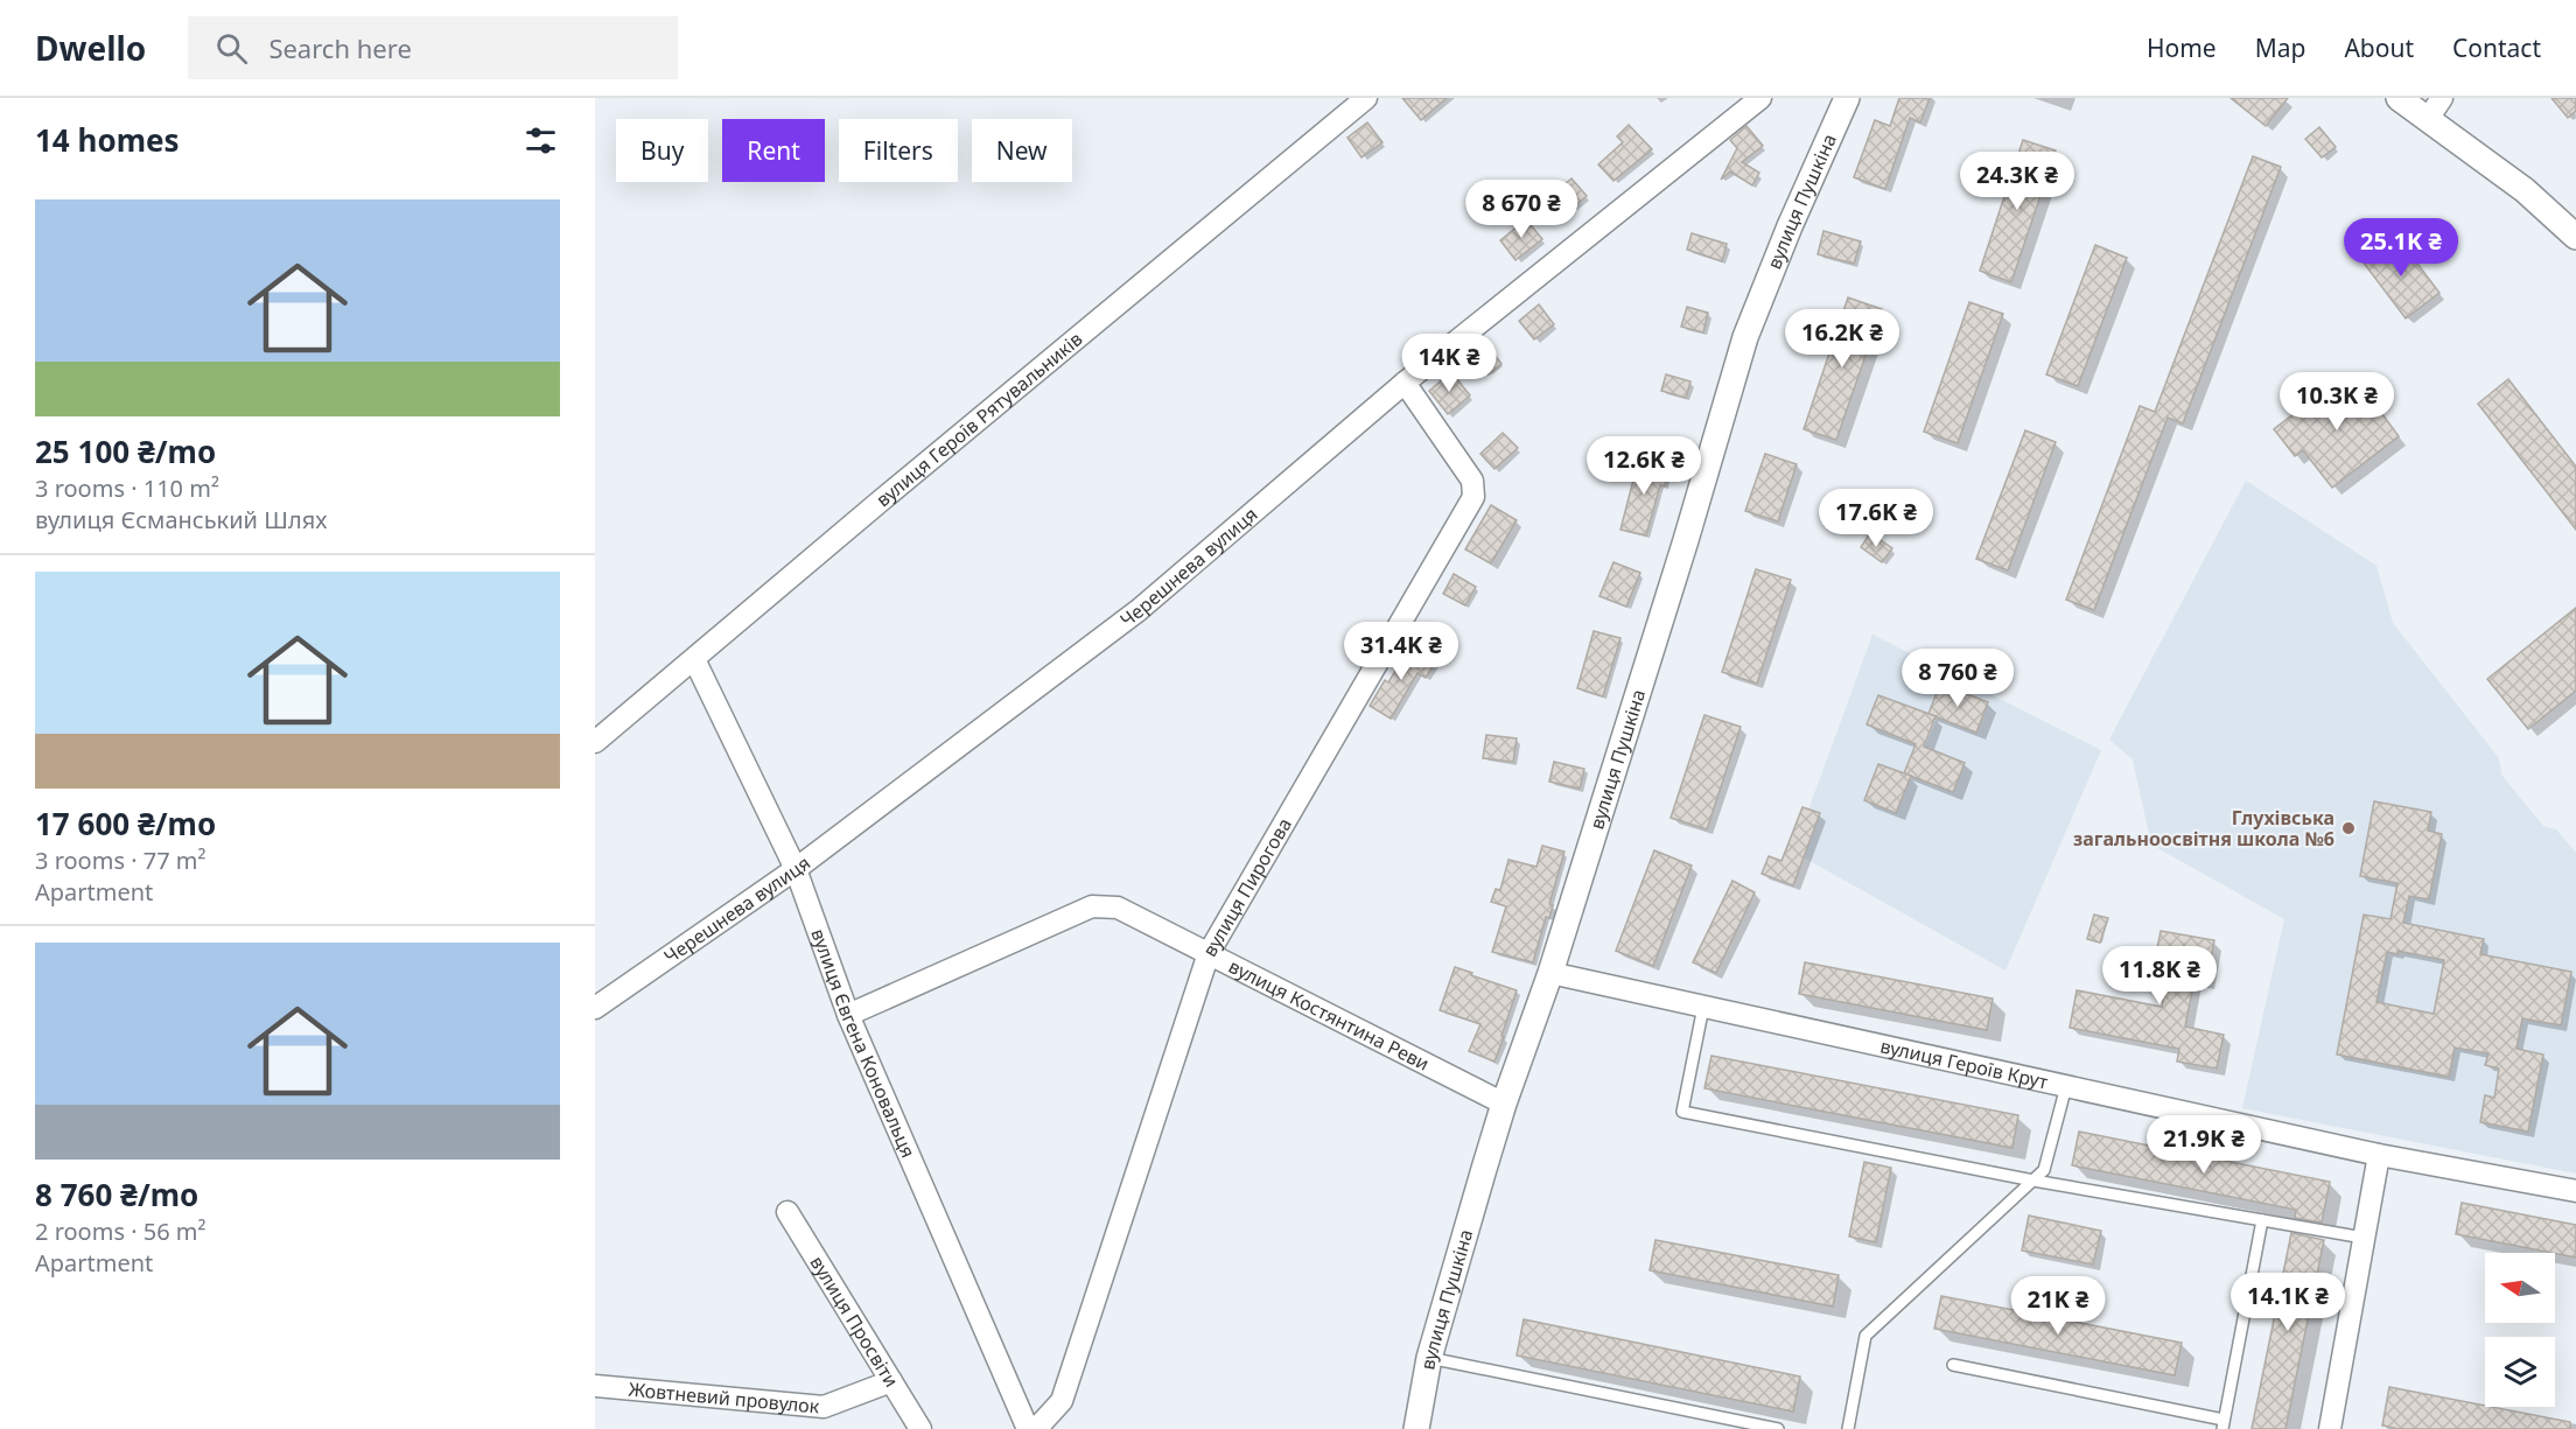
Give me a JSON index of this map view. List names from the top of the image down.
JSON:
{
  "streets": {
    "street": [
      "вулиця Пушкіна",
      "вулиця Героїв Рятувальників",
      "Черешнева вулиця",
      "вулиця Пирогова",
      "вулиця Костянтина Реви",
      "вулиця Євгена Коновальця",
      "вулиця Героїв Крут",
      "вулиця Просвіти",
      "Жовтневий провулок"
    ]
  },
  "crossings": [
    ["вулиця Пушкіна", "вулиця Костянтина Реви"],
    ["вулиця Пушкіна", "вулиця Героїв Крут"],
    ["вулиця Героїв Рятувальників", "вулиця Євгена Коновальця"],
    ["Черешнева вулиця", "вулиця Пирогова"],
    ["Черешнева вулиця", "вулиця Євгена Коновальця"],
    ["вулиця Пирогова", "вулиця Костянтина Реви"],
    ["вулиця Костянтина Реви", "вулиця Євгена Коновальця"],
    ["вулиця Просвіти", "Жовтневий провулок"]
  ],
  "places": ["Глухівська загальноосвітня школа №6"],
  "north": "left",
  "page": {
    "header": "Dwello",
    "search": "Search here",
    "nav": [
      "Home",
      "Map",
      "About",
      "Contact"
    ],
    "heading": "14 homes",
    "chip": [
      "Buy",
      "Rent",
      "Filters",
      "New"
    ],
    "price": [
      "24.3K ₴",
      "8 670 ₴",
      "25.1K ₴",
      "16.2K ₴",
      "14K ₴",
      "10.3K ₴",
      "12.6K ₴",
      "17.6K ₴",
      "31.4K ₴",
      "8 760 ₴",
      "11.8K ₴",
      "21.9K ₴",
      "14.1K ₴",
      "21K ₴"
    ],
    "list": [
      {
        "name": "25 100 ₴/mo",
        "note": "3 rooms · 110 m² · вулиця Єсманський Шлях"
      },
      {
        "name": "17 600 ₴/mo",
        "note": "3 rooms · 77 m² · Apartment"
      },
      {
        "name": "8 760 ₴/mo",
        "note": "2 rooms · 56 m² · Apartment"
      }
    ]
  }
}
